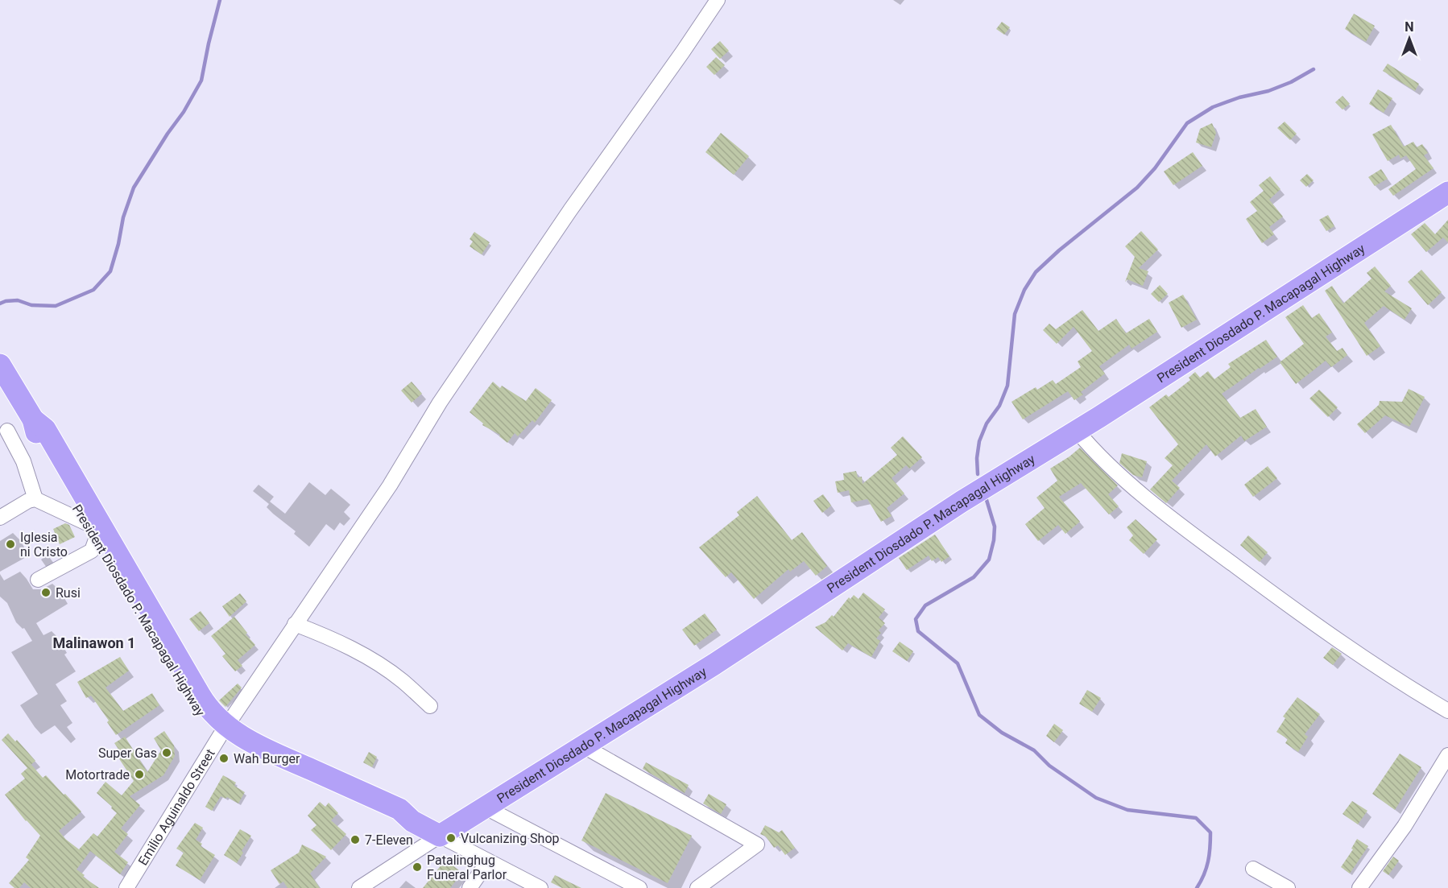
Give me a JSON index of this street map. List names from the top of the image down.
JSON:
{
  "streets": {
    "highway": ["President Diosdado P. Macapagal Highway"],
    "street": ["Emilio Aguinaldo Street"]
  },
  "crossings": [
    ["President Diosdado P. Macapagal Highway", "Emilio Aguinaldo Street"]
  ],
  "districts": ["Malinawon 1"],
  "places": [
    "Iglesia ni Cristo",
    "Rusi",
    "Super Gas",
    "Wah Burger",
    "Motortrade",
    "Vulcanizing Shop",
    "7-Eleven",
    "Patalinghug Funeral Parlor"
  ],
  "north": "top"
}
